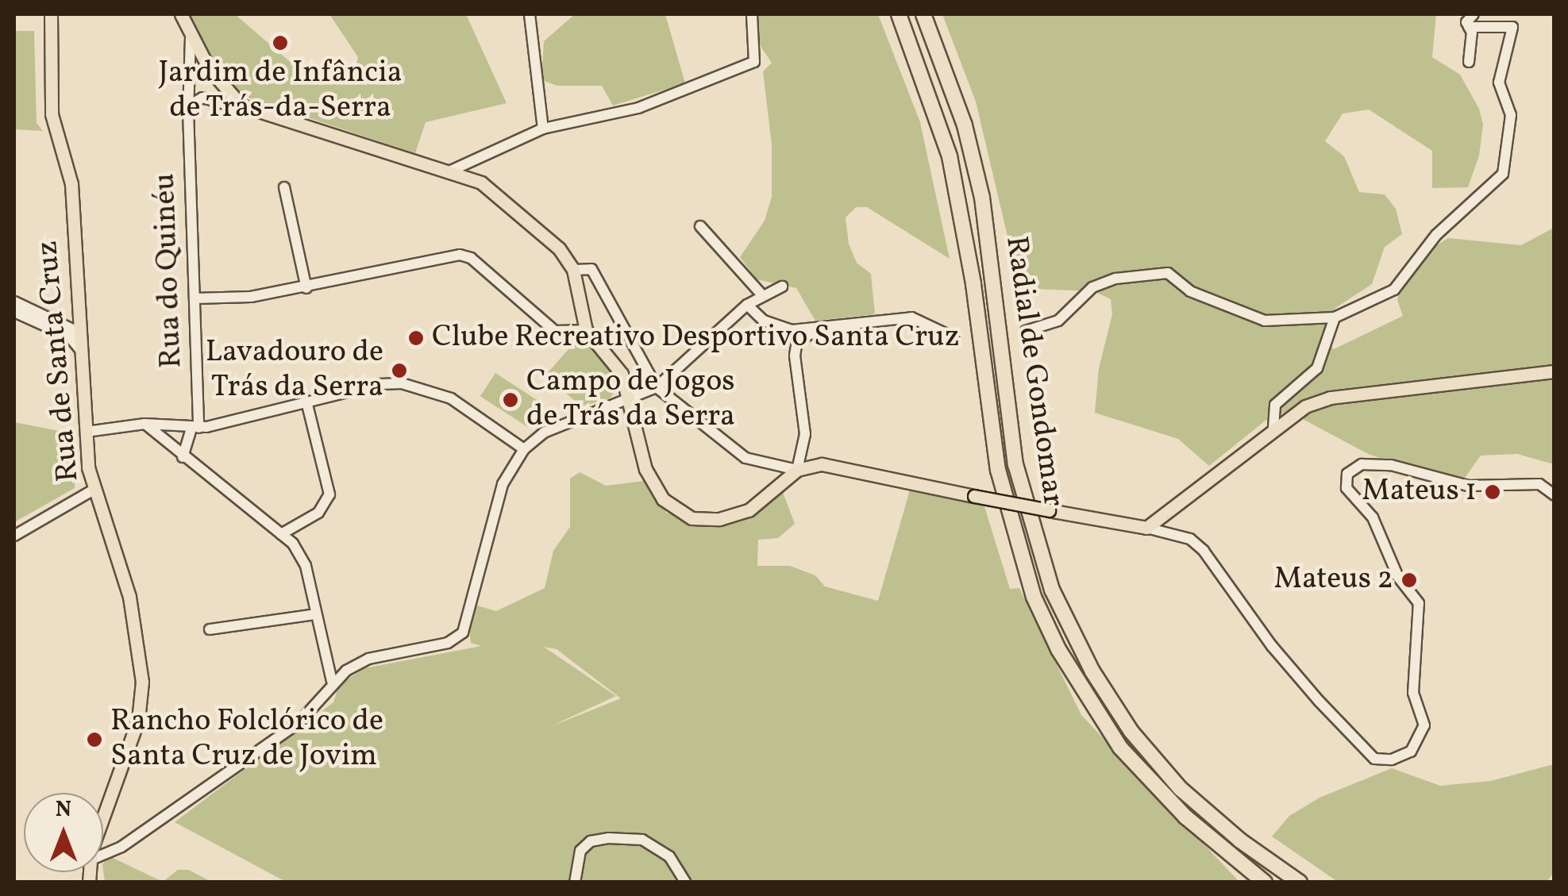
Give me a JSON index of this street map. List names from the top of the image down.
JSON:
{
  "streets": {
    "highway": ["Radial de Gondomar"],
    "main road": ["Rua de Santa Cruz"],
    "street": ["Rua do Quinéu"]
  },
  "places": [
    "Jardim de Infância de Trás-da-Serra",
    "Clube Recreativo Desportivo Santa Cruz",
    "Lavadouro de Trás da Serra",
    "Campo de Jogos de Trás da Serra",
    "Mateus 1",
    "Mateus 2",
    "Rancho Folclórico de Santa Cruz de Jovim"
  ],
  "north": "top"
}
